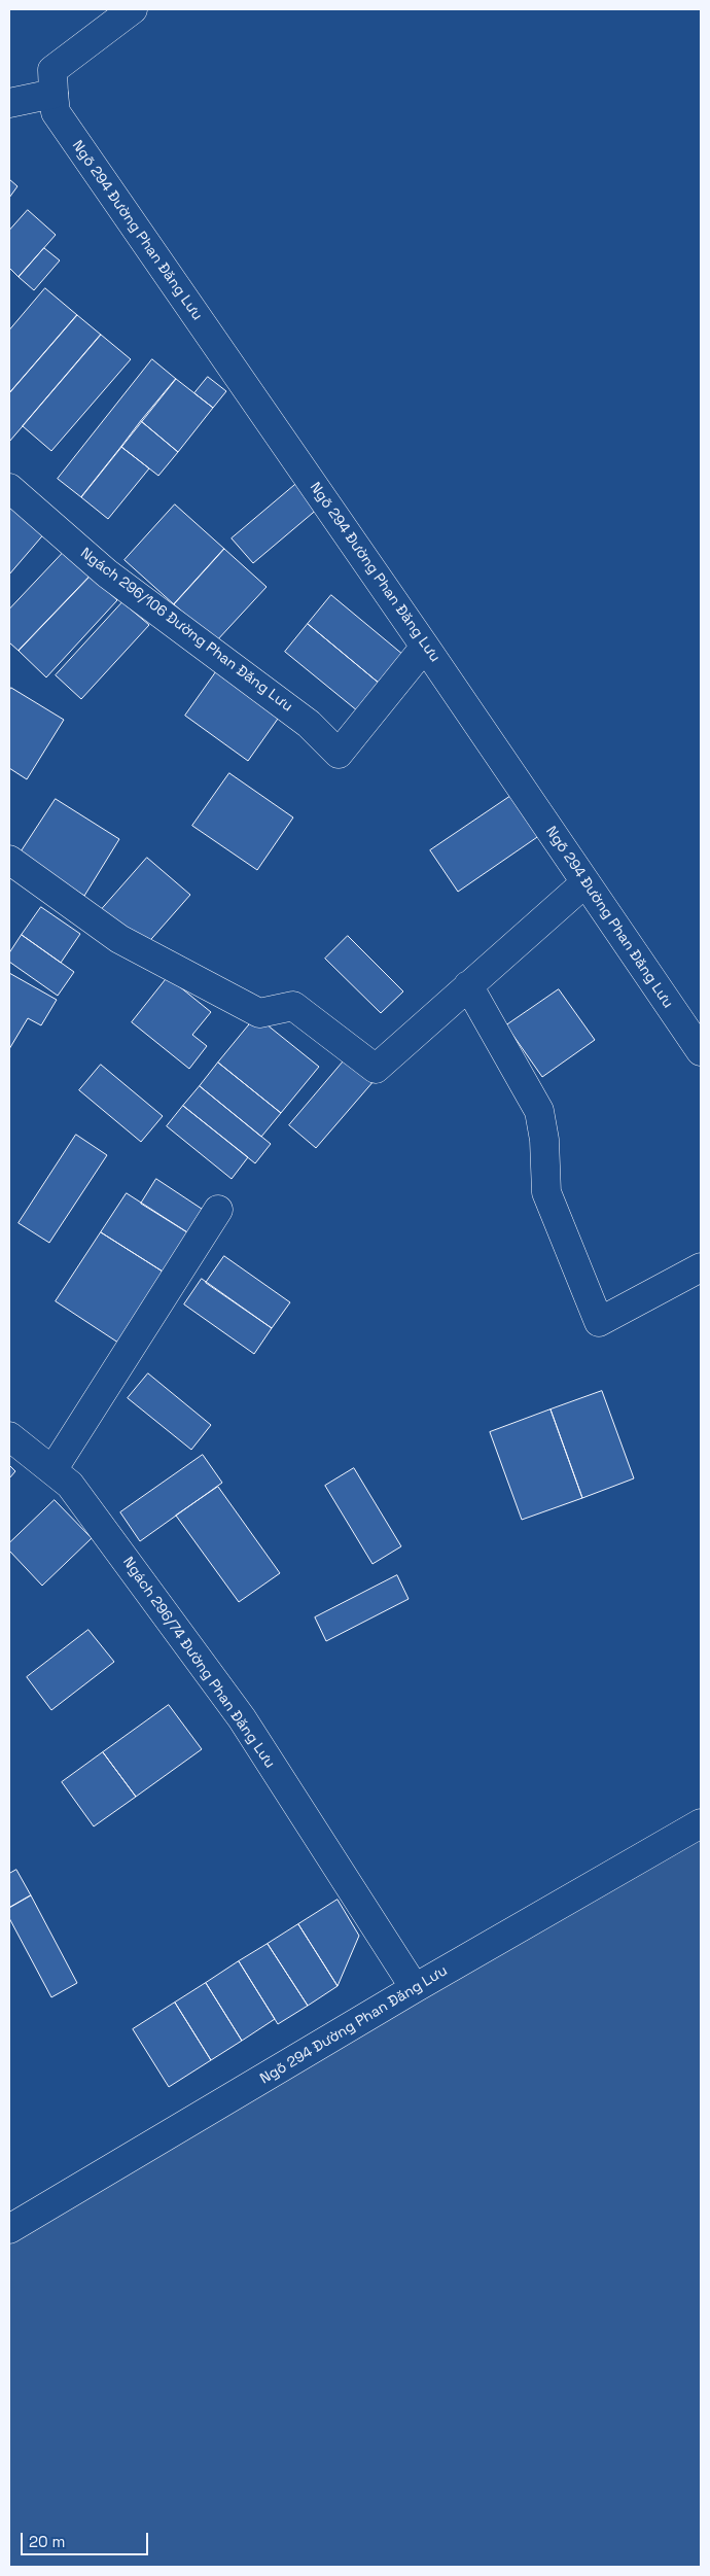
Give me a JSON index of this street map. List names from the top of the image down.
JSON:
{
  "streets": {
    "street": ["Ngõ 294 Đường Phan Đăng Lưu", "Ngách 296/106 Đường Phan Đăng Lưu", "Ngách 296/74 Đường Phan Đăng Lưu"]
  },
  "crossings": [
    ["Ngõ 294 Đường Phan Đăng Lưu", "Ngách 296/106 Đường Phan Đăng Lưu"],
    ["Ngõ 294 Đường Phan Đăng Lưu", "Ngách 296/74 Đường Phan Đăng Lưu"]
  ],
  "scale_bar": "20 m"
}
